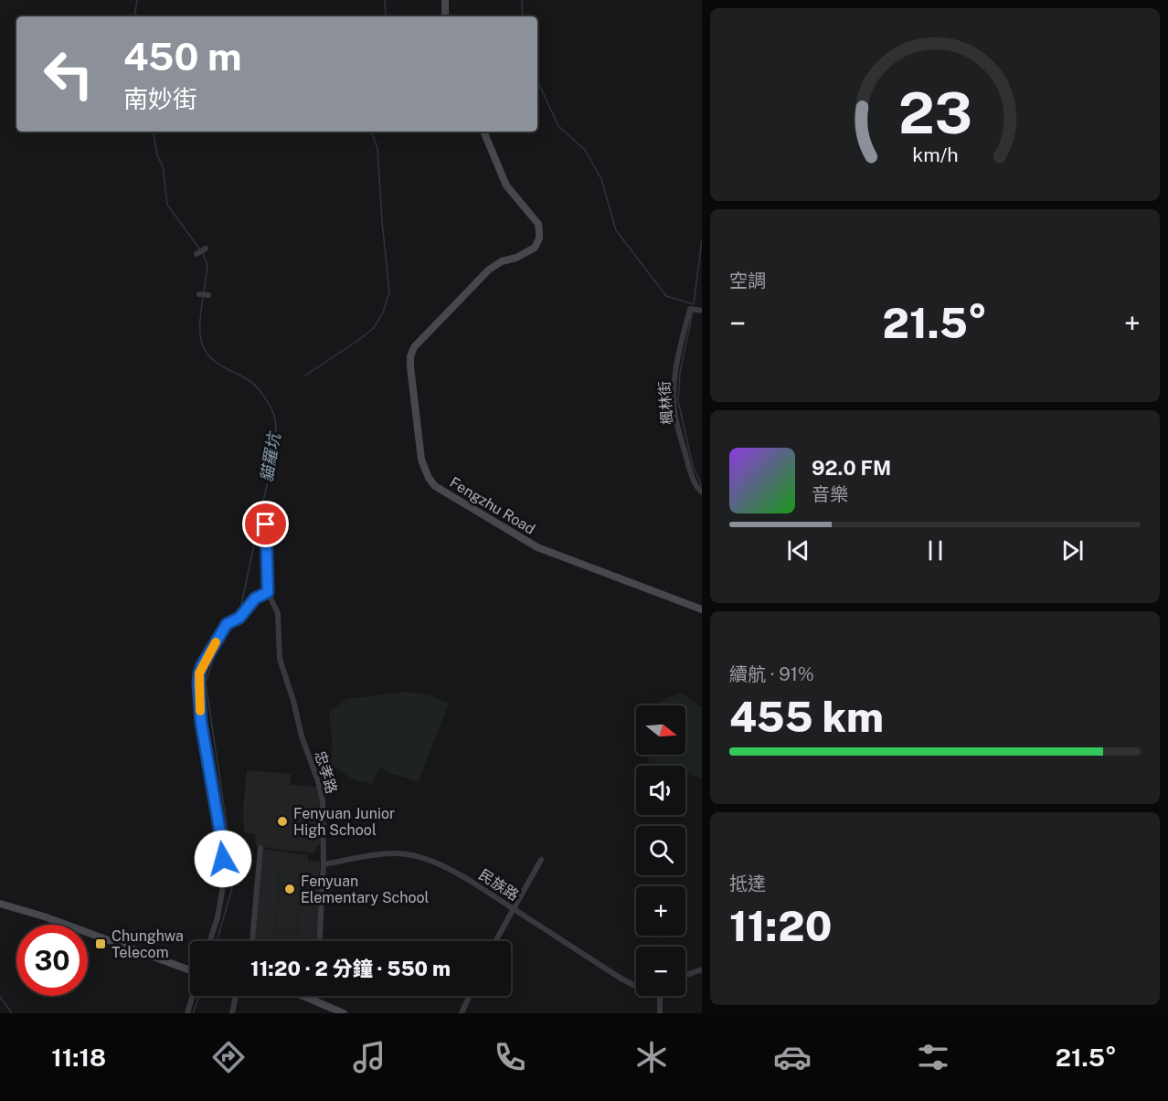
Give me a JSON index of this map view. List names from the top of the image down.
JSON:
{
  "streets": {
    "street": [
      "楓林街",
      "Fengzhu Road",
      "忠孝路",
      "民族路"
    ]
  },
  "crossings": [
    ["忠孝路", "民族路"]
  ],
  "water": ["貓羅坑"],
  "places": {
    "other": ["Fenyuan Junior High School", "Fenyuan Elementary School"],
    "transit": ["Chunghwa Telecom"]
  },
  "north": "right",
  "page": {
    "turn": ["450 m", "南妙街"],
    "tile": [
      "空調",
      ["續航 · 91%", "455 km"],
      ["抵達", "11:20"]
    ],
    "heat": ["−", "21.5°", "+"],
    "song": ["92.0 FM", "音樂"],
    "map_buttons": ["+", "−"],
    "limit": "30",
    "trip": "11:20 · 2 分鐘 · 550 m",
    "tabs": ["11:18", "21.5°"],
    "gauge": ["23", "km/h"]
  }
}
